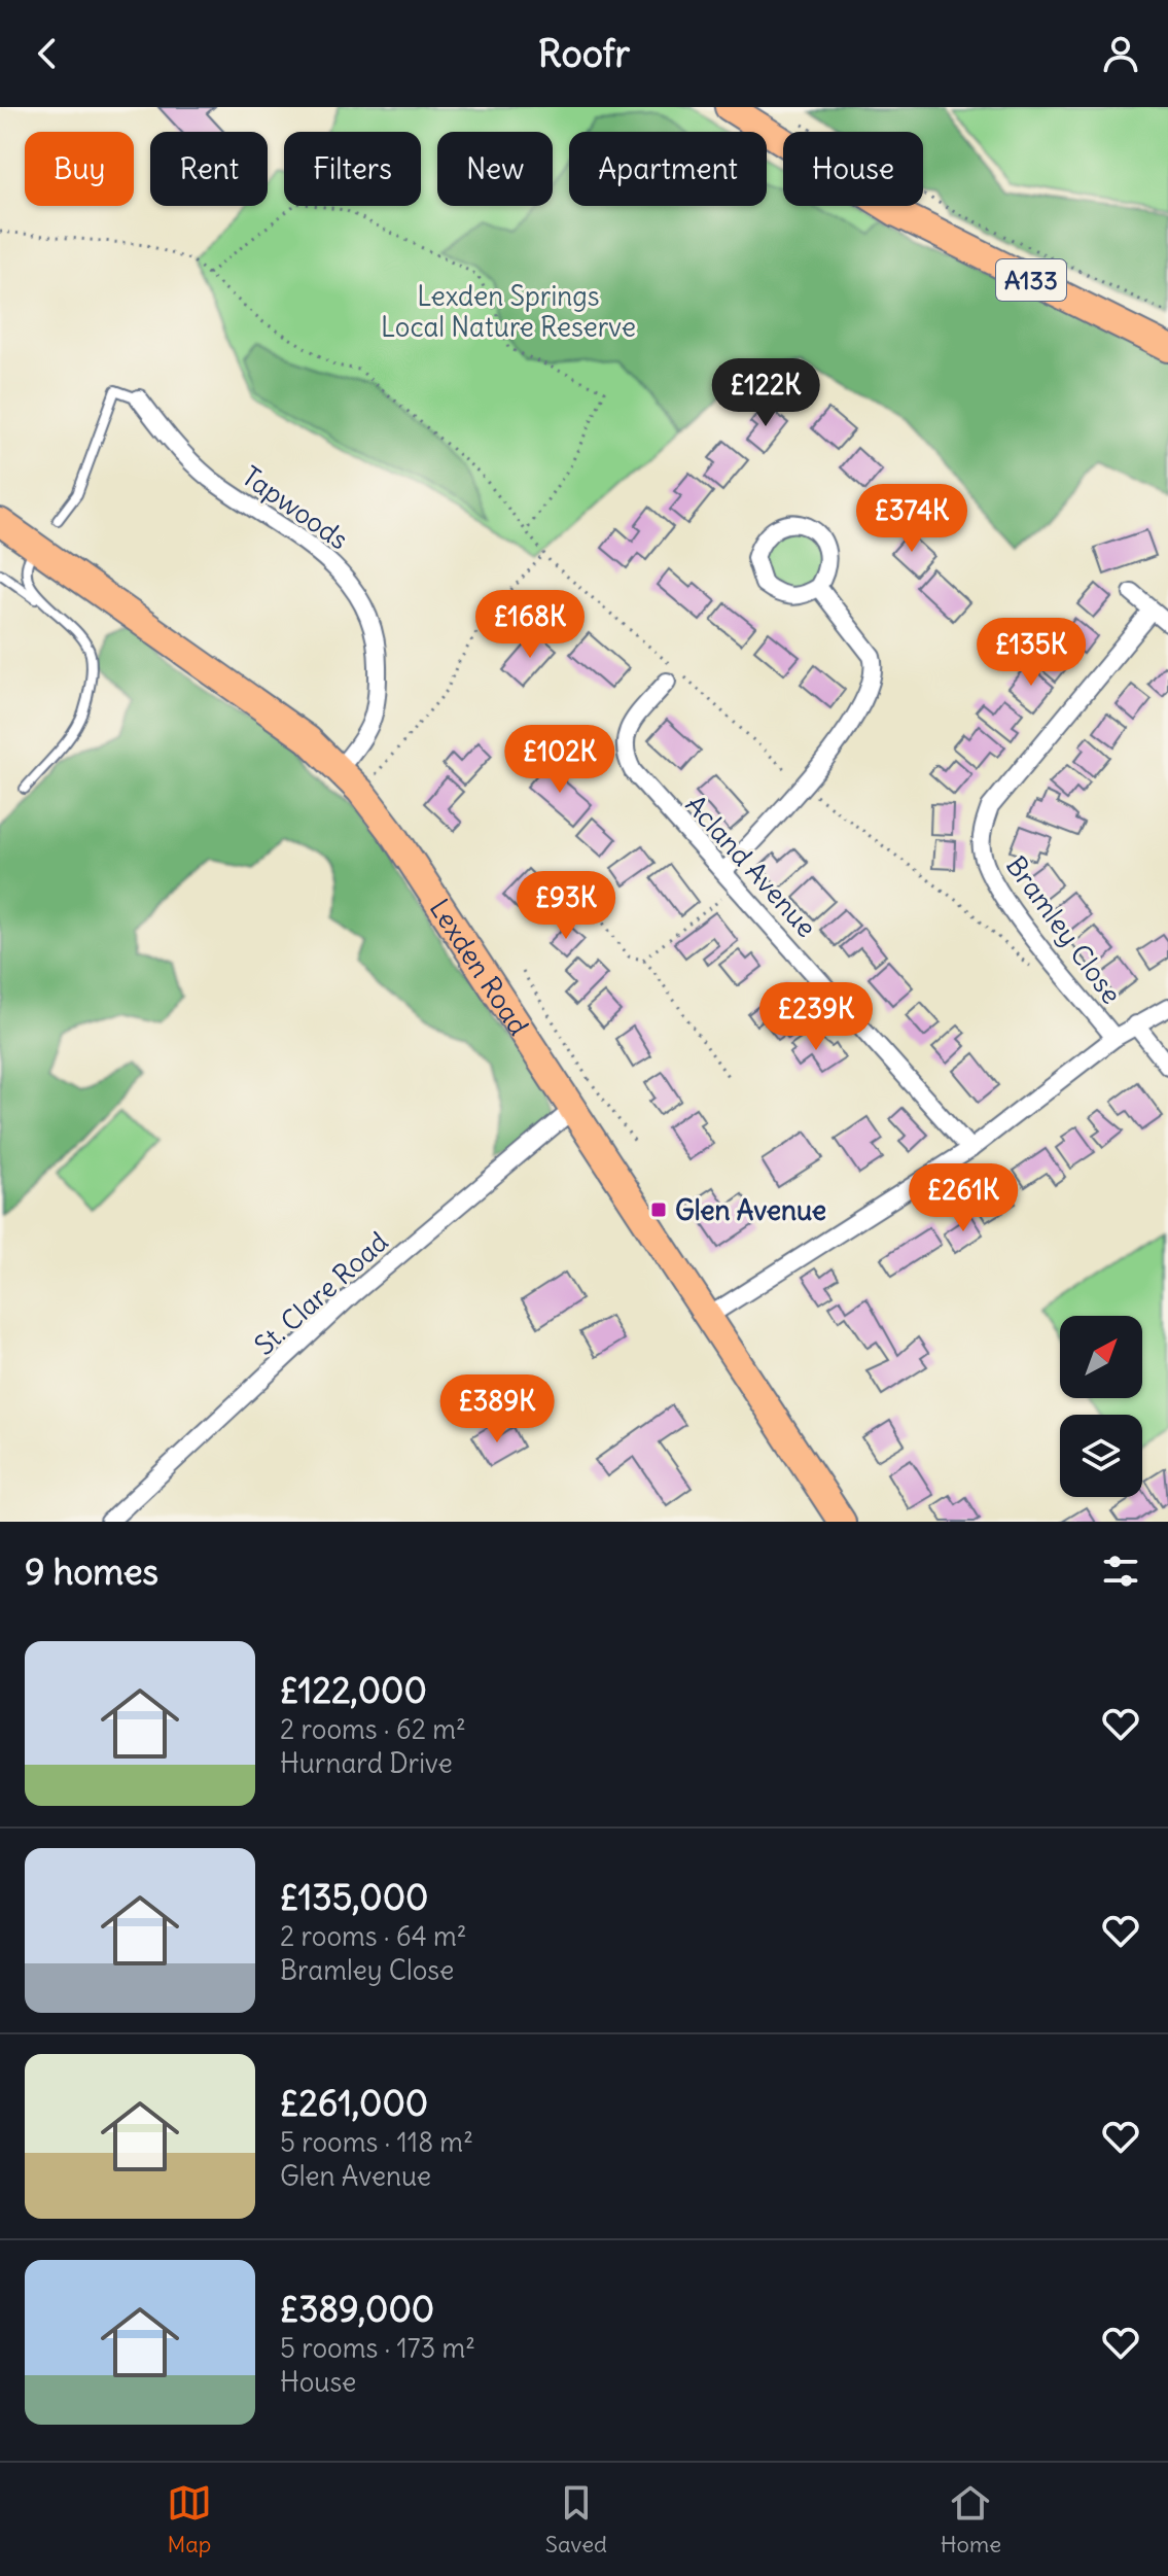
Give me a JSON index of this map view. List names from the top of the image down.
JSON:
{
  "streets": {
    "main road": ["A133", "Lexden Road"],
    "street": [
      "Tapwoods",
      "Acland Avenue",
      "Bramley Close",
      "St. Clare Road"
    ]
  },
  "crossings": [
    ["Tapwoods", "Lexden Road"],
    ["Lexden Road", "St. Clare Road"]
  ],
  "parks": ["Lexden Springs Local Nature Reserve"],
  "places": {
    "transit": ["Glen Avenue"]
  },
  "north": "top right",
  "page": {
    "header": "Roofr",
    "chip": [
      "Buy",
      "Rent",
      "Filters",
      "New",
      "Apartment",
      "House"
    ],
    "price": [
      "£122K",
      "£374K",
      "£168K",
      "£135K",
      "£102K",
      "£93K",
      "£239K",
      "£261K",
      "£389K"
    ],
    "heading": "9 homes",
    "list": [
      {
        "name": "£122,000",
        "note": "2 rooms · 62 m² · Hurnard Drive"
      },
      {
        "name": "£135,000",
        "note": "2 rooms · 64 m² · Bramley Close"
      },
      {
        "name": "£261,000",
        "note": "5 rooms · 118 m² · Glen Avenue"
      },
      {
        "name": "£389,000",
        "note": "5 rooms · 173 m² · House"
      }
    ],
    "tabs": ["Map", "Saved", "Home"]
  }
}
